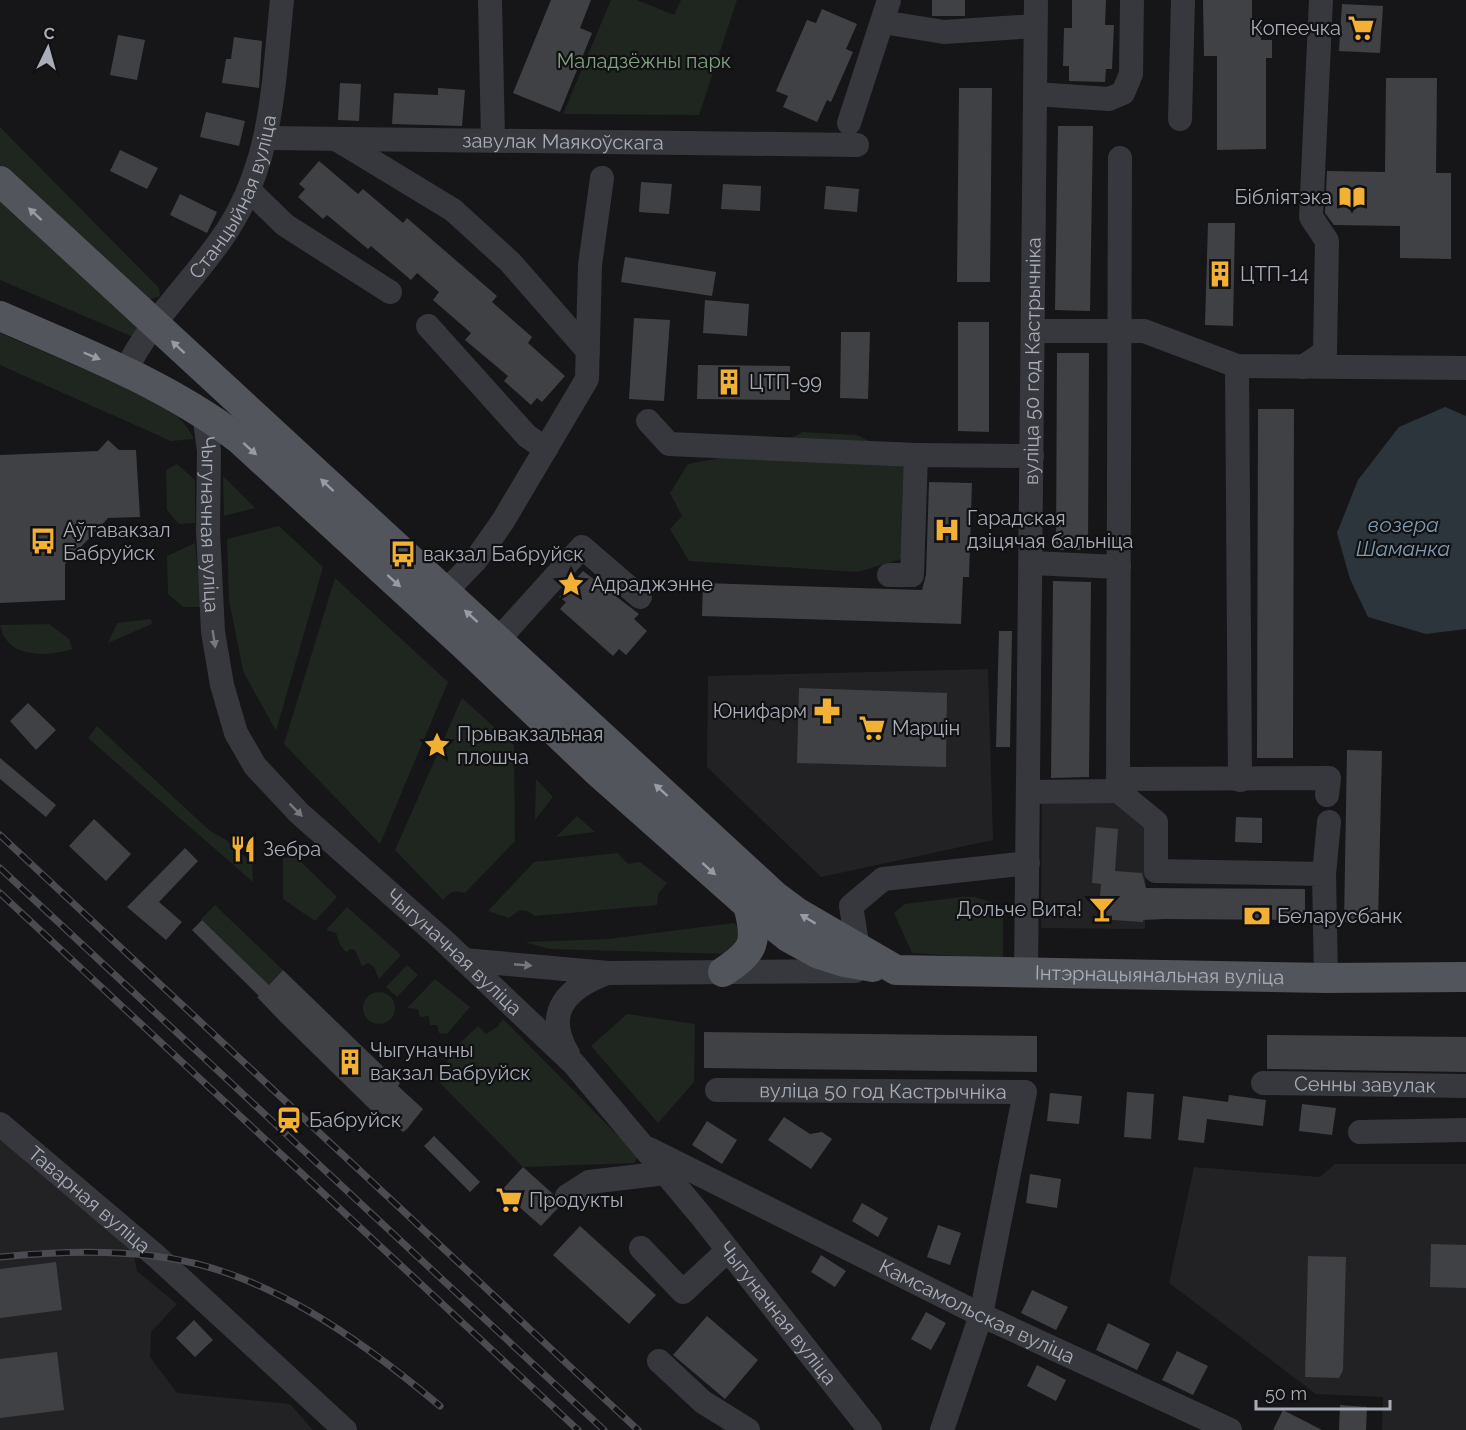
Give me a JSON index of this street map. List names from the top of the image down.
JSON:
{
  "streets": {
    "main road": ["Інтэрнацыянальная вуліца"],
    "street": [
      "завулак Маякоўскага",
      "Станцыйная вуліца",
      "вуліца 50 год Кастрычніка",
      "Чыгуначная вуліца",
      "Сенны завулак",
      "Таварная вуліца",
      "Камсамольская вуліца"
    ]
  },
  "crossings": [
    ["завулак Маякоўскага", "Станцыйная вуліца"],
    ["вуліца 50 год Кастрычніка", "Інтэрнацыянальная вуліца"],
    ["вуліца 50 год Кастрычніка", "Камсамольская вуліца"],
    ["Чыгуначная вуліца", "Камсамольская вуліца"]
  ],
  "one_way": ["Чыгуначная вуліца"],
  "water": ["возера Шаманка"],
  "parks": ["Маладзёжны парк"],
  "places": {
    "supermarket": ["Копеечка", "Марцін", "Продукты"],
    "library": ["Бібліятэка"],
    "building": ["ЦТП-14", "ЦТП-99", "Чыгуначны вакзал Бабруйск"],
    "hospital": ["Гарадская дзіцячая бальніца"],
    "bus stop": ["Аўтавакзал Бабруйск", "вакзал Бабруйск"],
    "place": ["Адраджэнне", "Прывакзальная плошча"],
    "pharmacy": ["Юнифарм"],
    "restaurant": ["Зебра"],
    "bar": ["Дольче Вита!"],
    "bank": ["Беларусбанк"],
    "station": ["Бабруйск"]
  },
  "scale_bar": "50 m",
  "north": "top"
}
